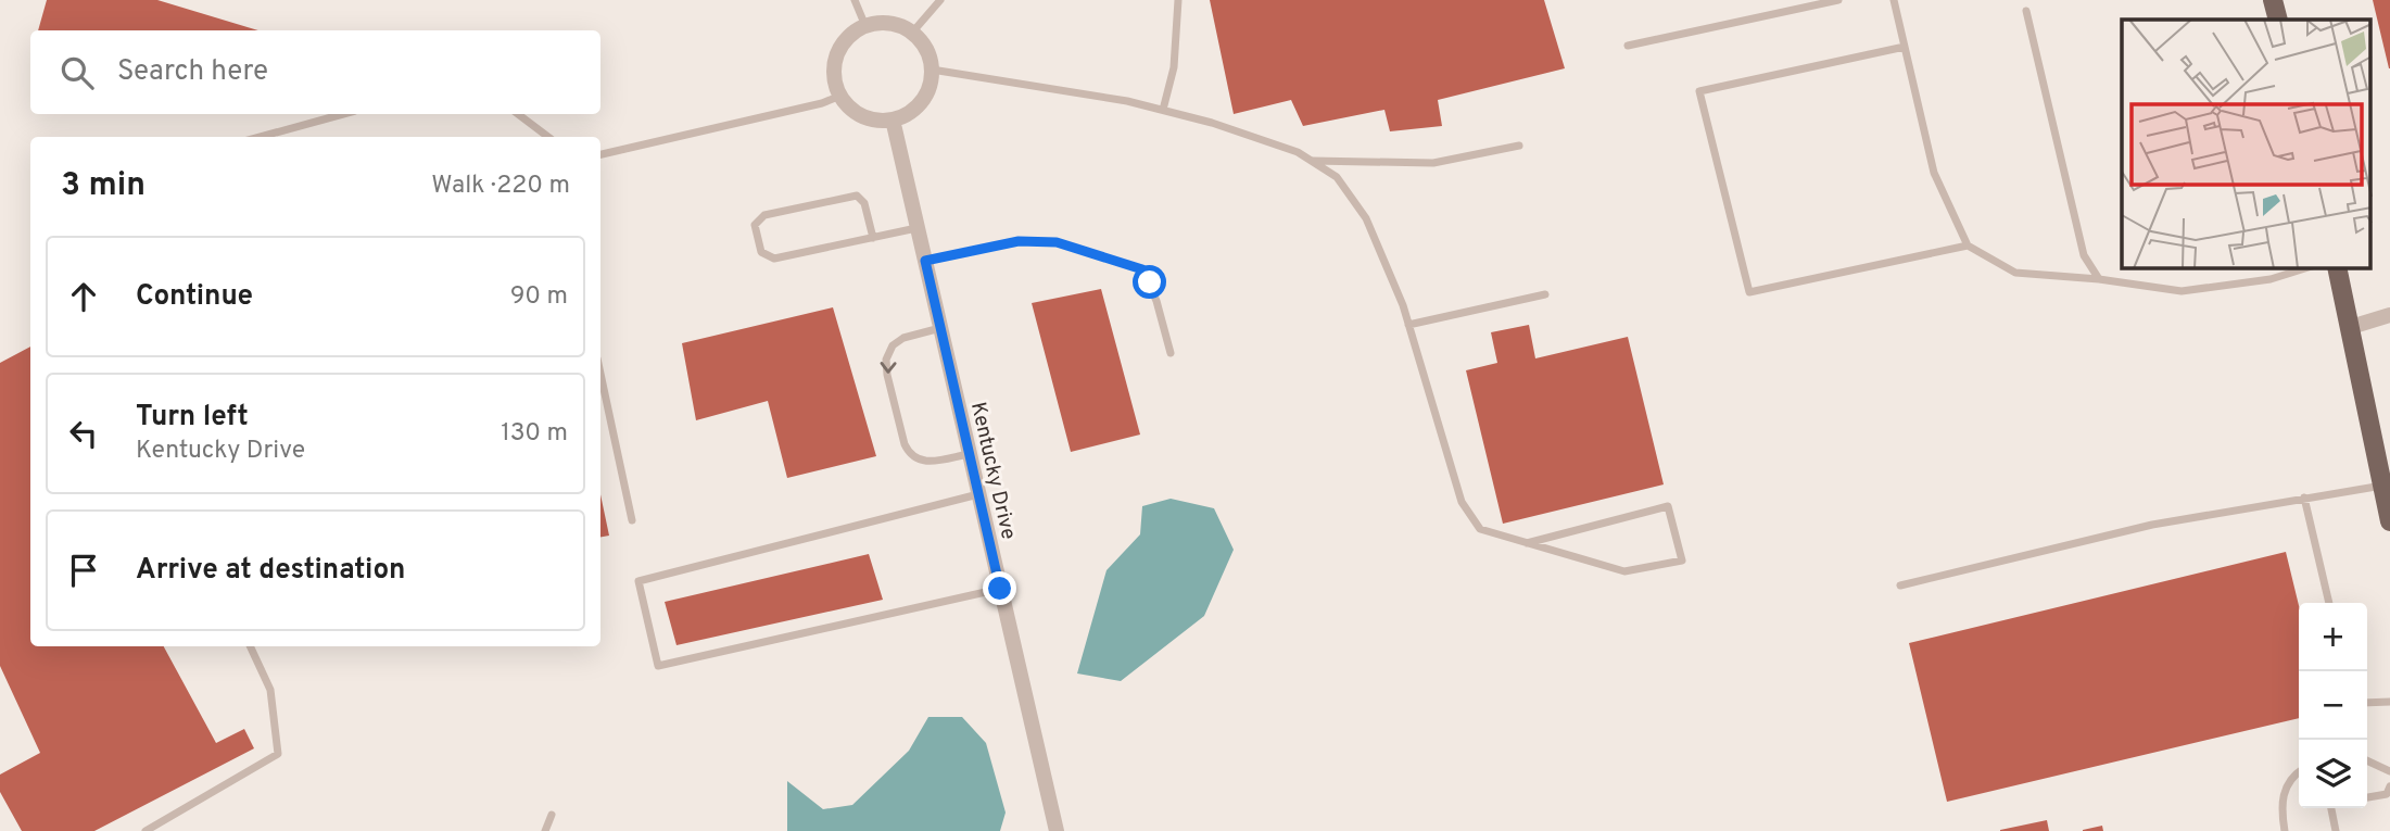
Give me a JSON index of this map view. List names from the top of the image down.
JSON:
{
  "streets": {
    "street": ["Kentucky Drive"]
  },
  "page": {
    "search": "Search here",
    "heading": ["3 min", "Walk · 220 m"],
    "list": [
      ["Continue", "90 m"],
      ["Turn left", "Kentucky Drive", "130 m"],
      "Arrive at destination"
    ],
    "map_buttons": ["+", "−"]
  }
}
